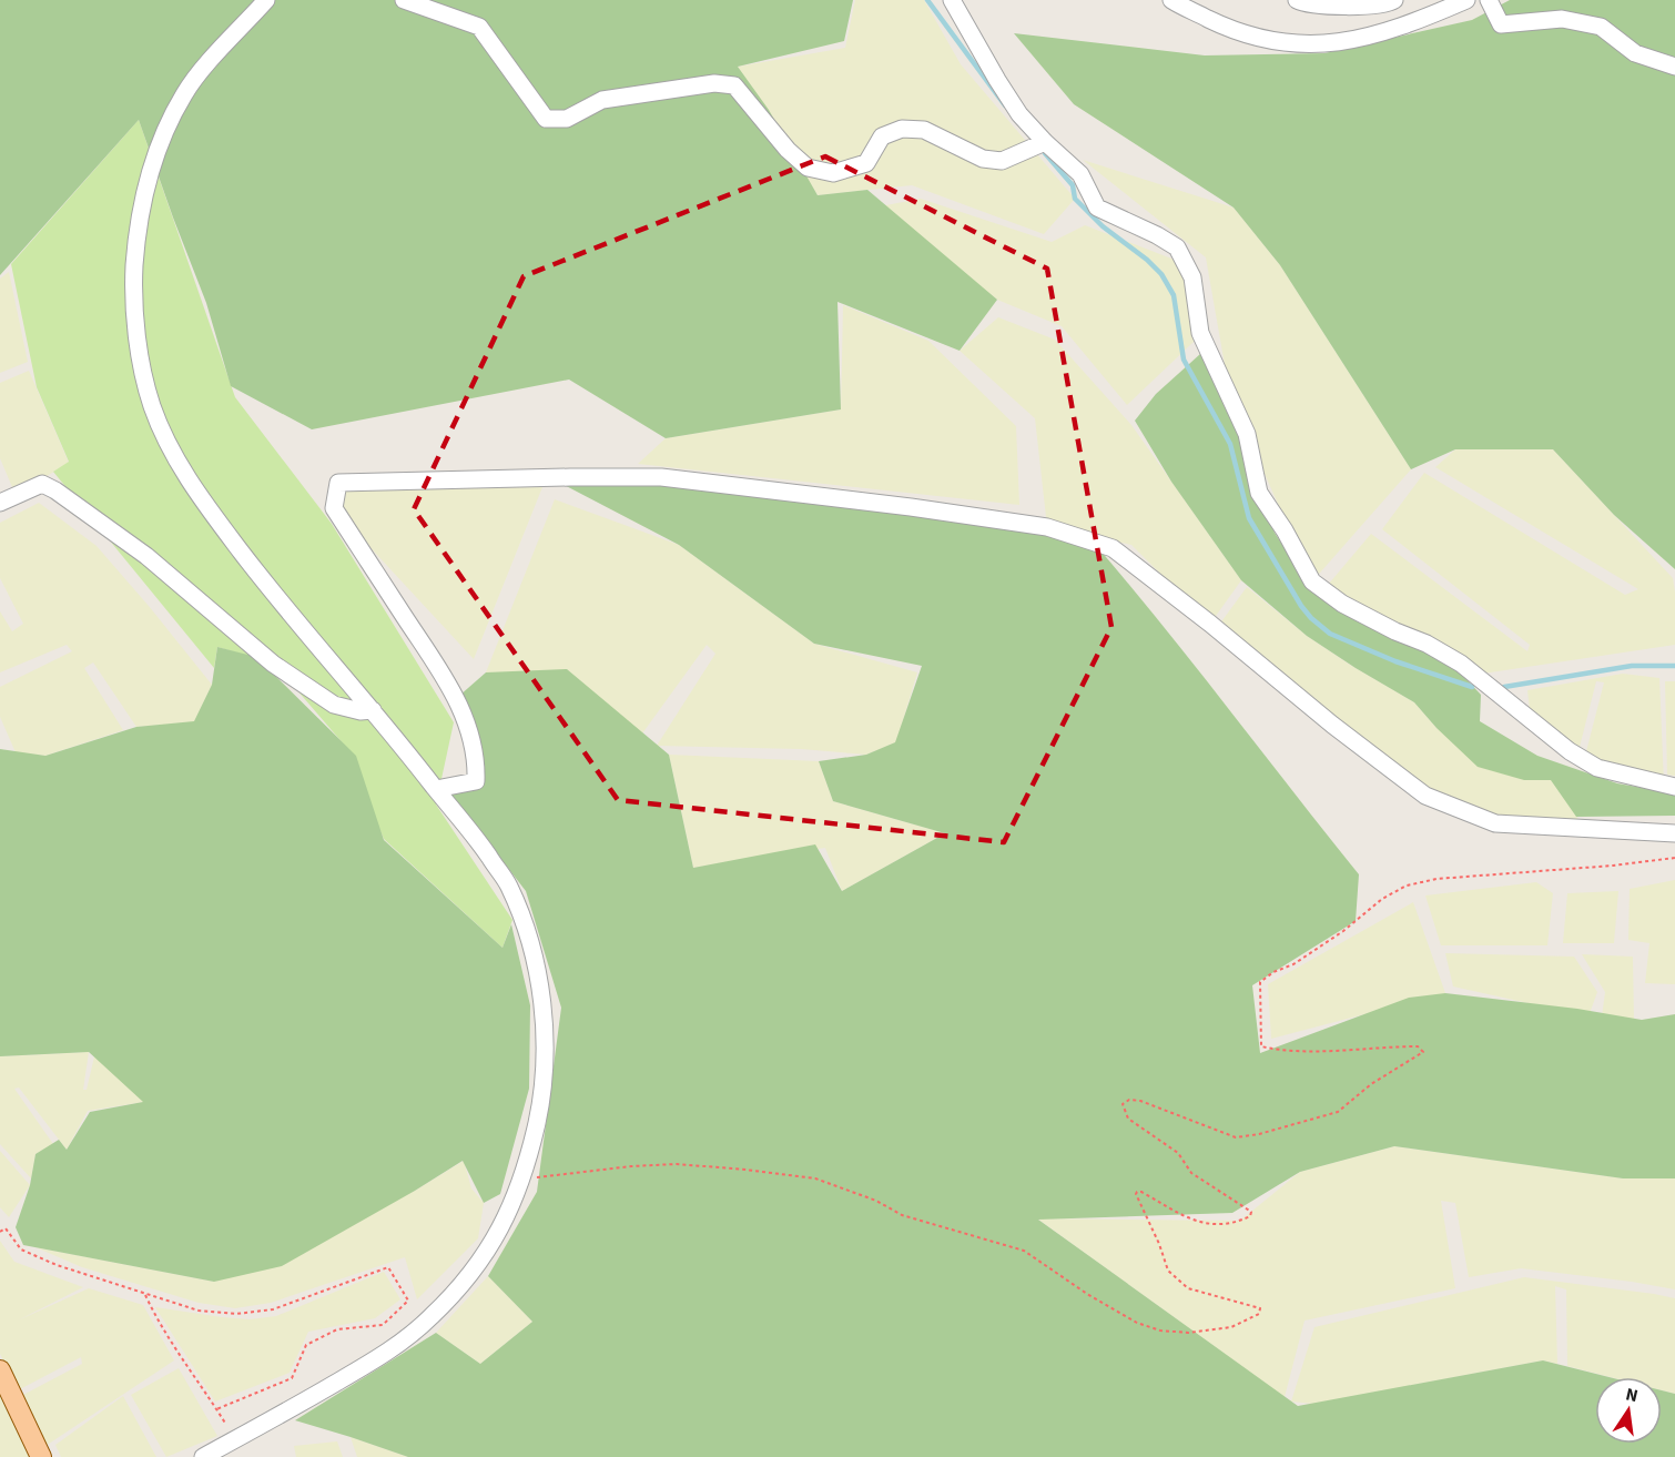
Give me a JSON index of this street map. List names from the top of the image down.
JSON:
{
  "north": "top"
}
